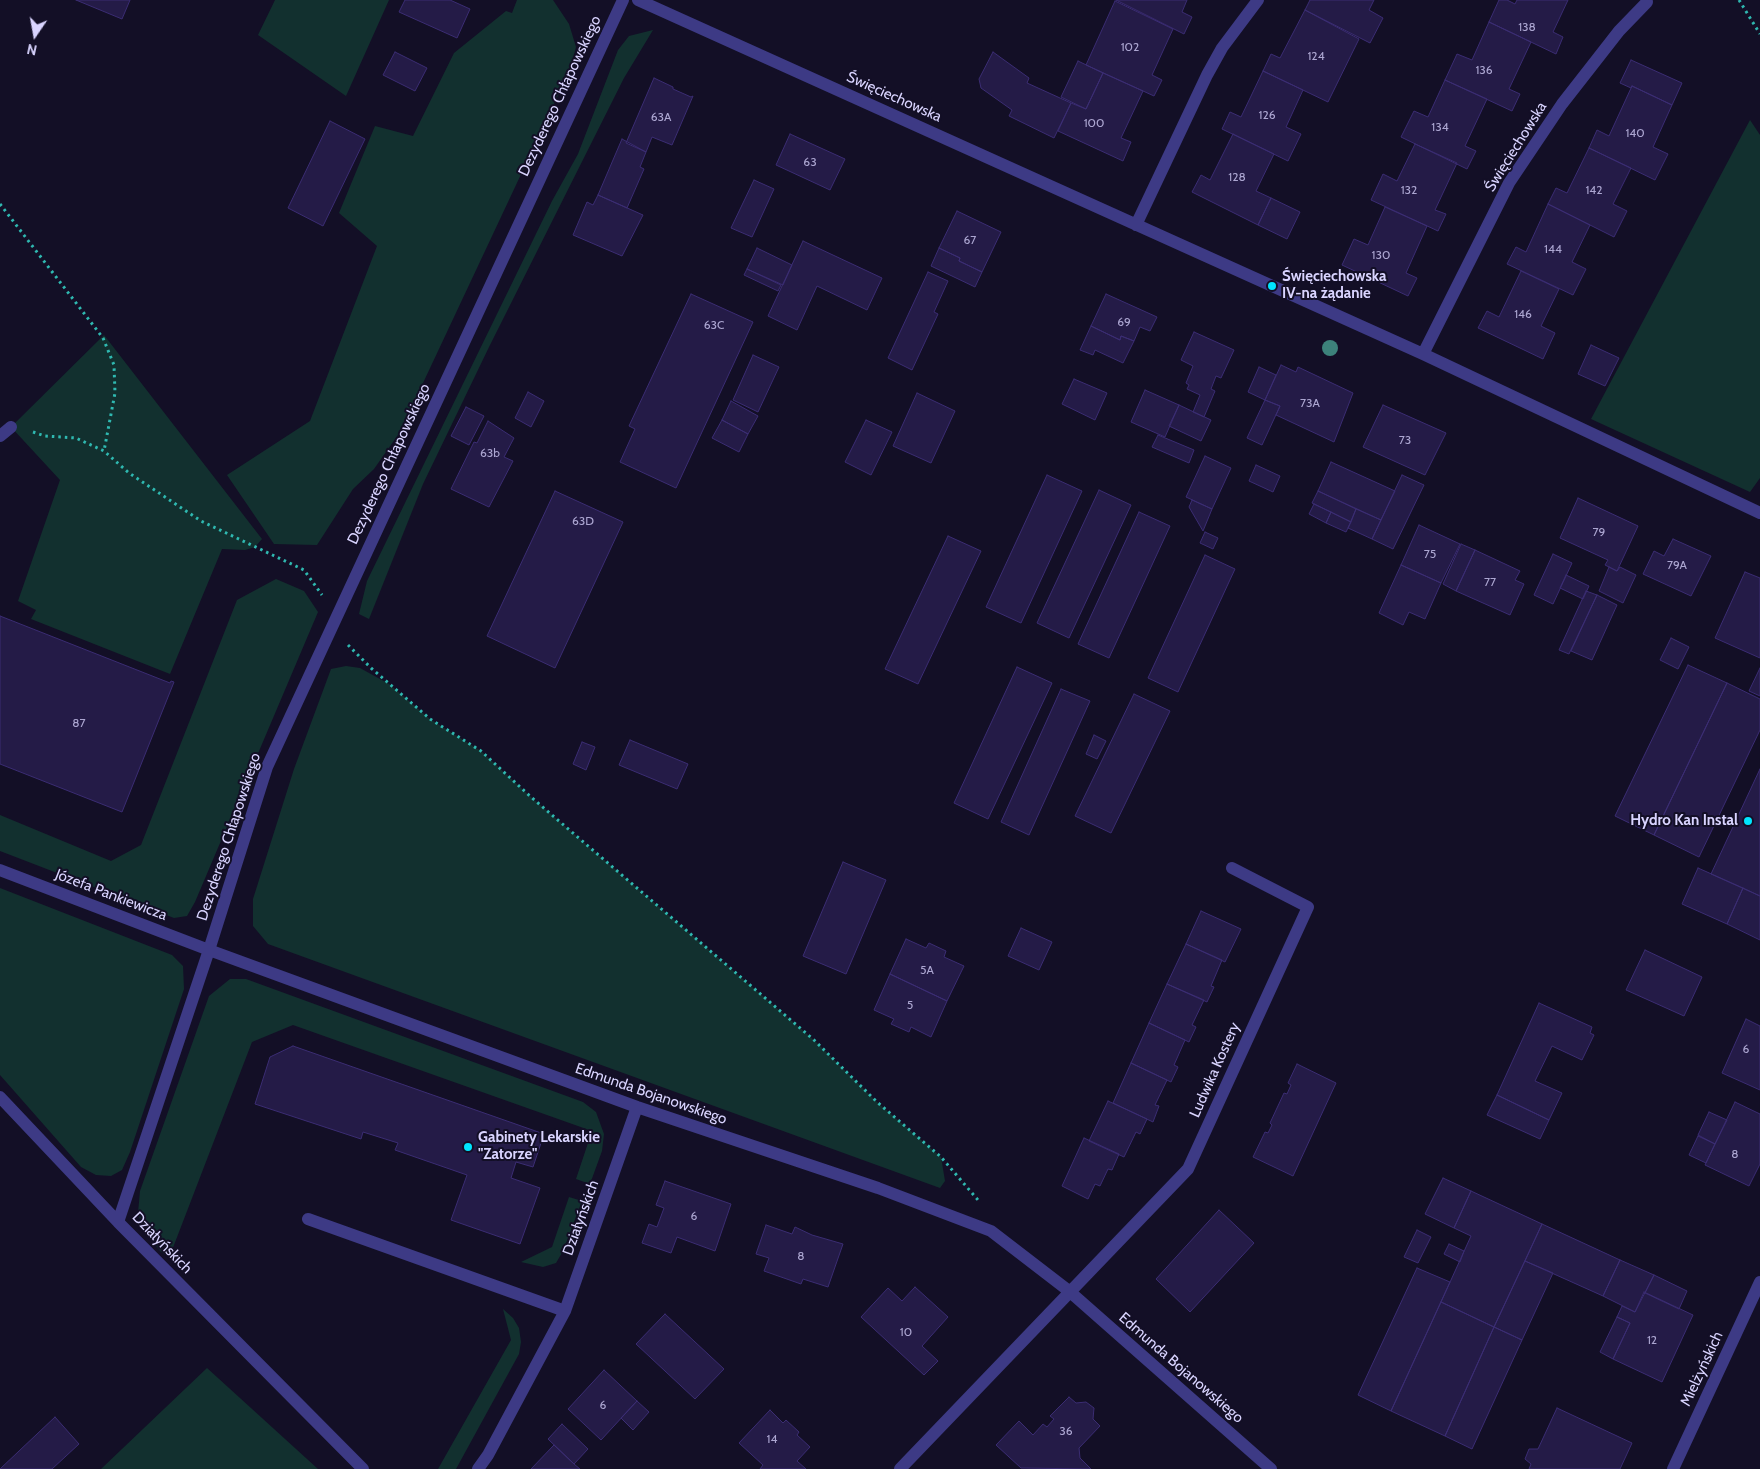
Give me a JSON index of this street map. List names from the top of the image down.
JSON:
{
  "streets": {
    "street": [
      "Dezyderego Chłapowskiego",
      "Święciechowska",
      "Józefa Pankiewicza",
      "Ludwika Kostery",
      "Edmunda Bojanowskiego",
      "Działyńskich",
      "Mielżyńskich"
    ]
  },
  "crossings": [
    ["Dezyderego Chłapowskiego", "Józefa Pankiewicza"],
    ["Dezyderego Chłapowskiego", "Edmunda Bojanowskiego"],
    ["Dezyderego Chłapowskiego", "Działyńskich"],
    ["Józefa Pankiewicza", "Edmunda Bojanowskiego"],
    ["Józefa Pankiewicza", "Działyńskich"],
    ["Ludwika Kostery", "Edmunda Bojanowskiego"],
    ["Edmunda Bojanowskiego", "Działyńskich"]
  ],
  "places": ["Święciechowska IV-na żądanie", "Hydro Kan Instal", "Gabinety Lekarskie \"Zatorze\""],
  "house_numbers": [
    "138",
    "102",
    "124",
    "136",
    "126",
    "63A",
    "100",
    "134",
    "140",
    "63",
    "128",
    "132",
    "142",
    "67",
    "144",
    "130",
    "146",
    "69",
    "63C",
    "73A",
    "73",
    "63b",
    "63D",
    "79",
    "75",
    "79A",
    "77",
    "87",
    "5A",
    "5",
    "6",
    "8",
    "6",
    "8",
    "10",
    "12",
    "6",
    "36",
    "14"
  ],
  "north": "bottom"
}
